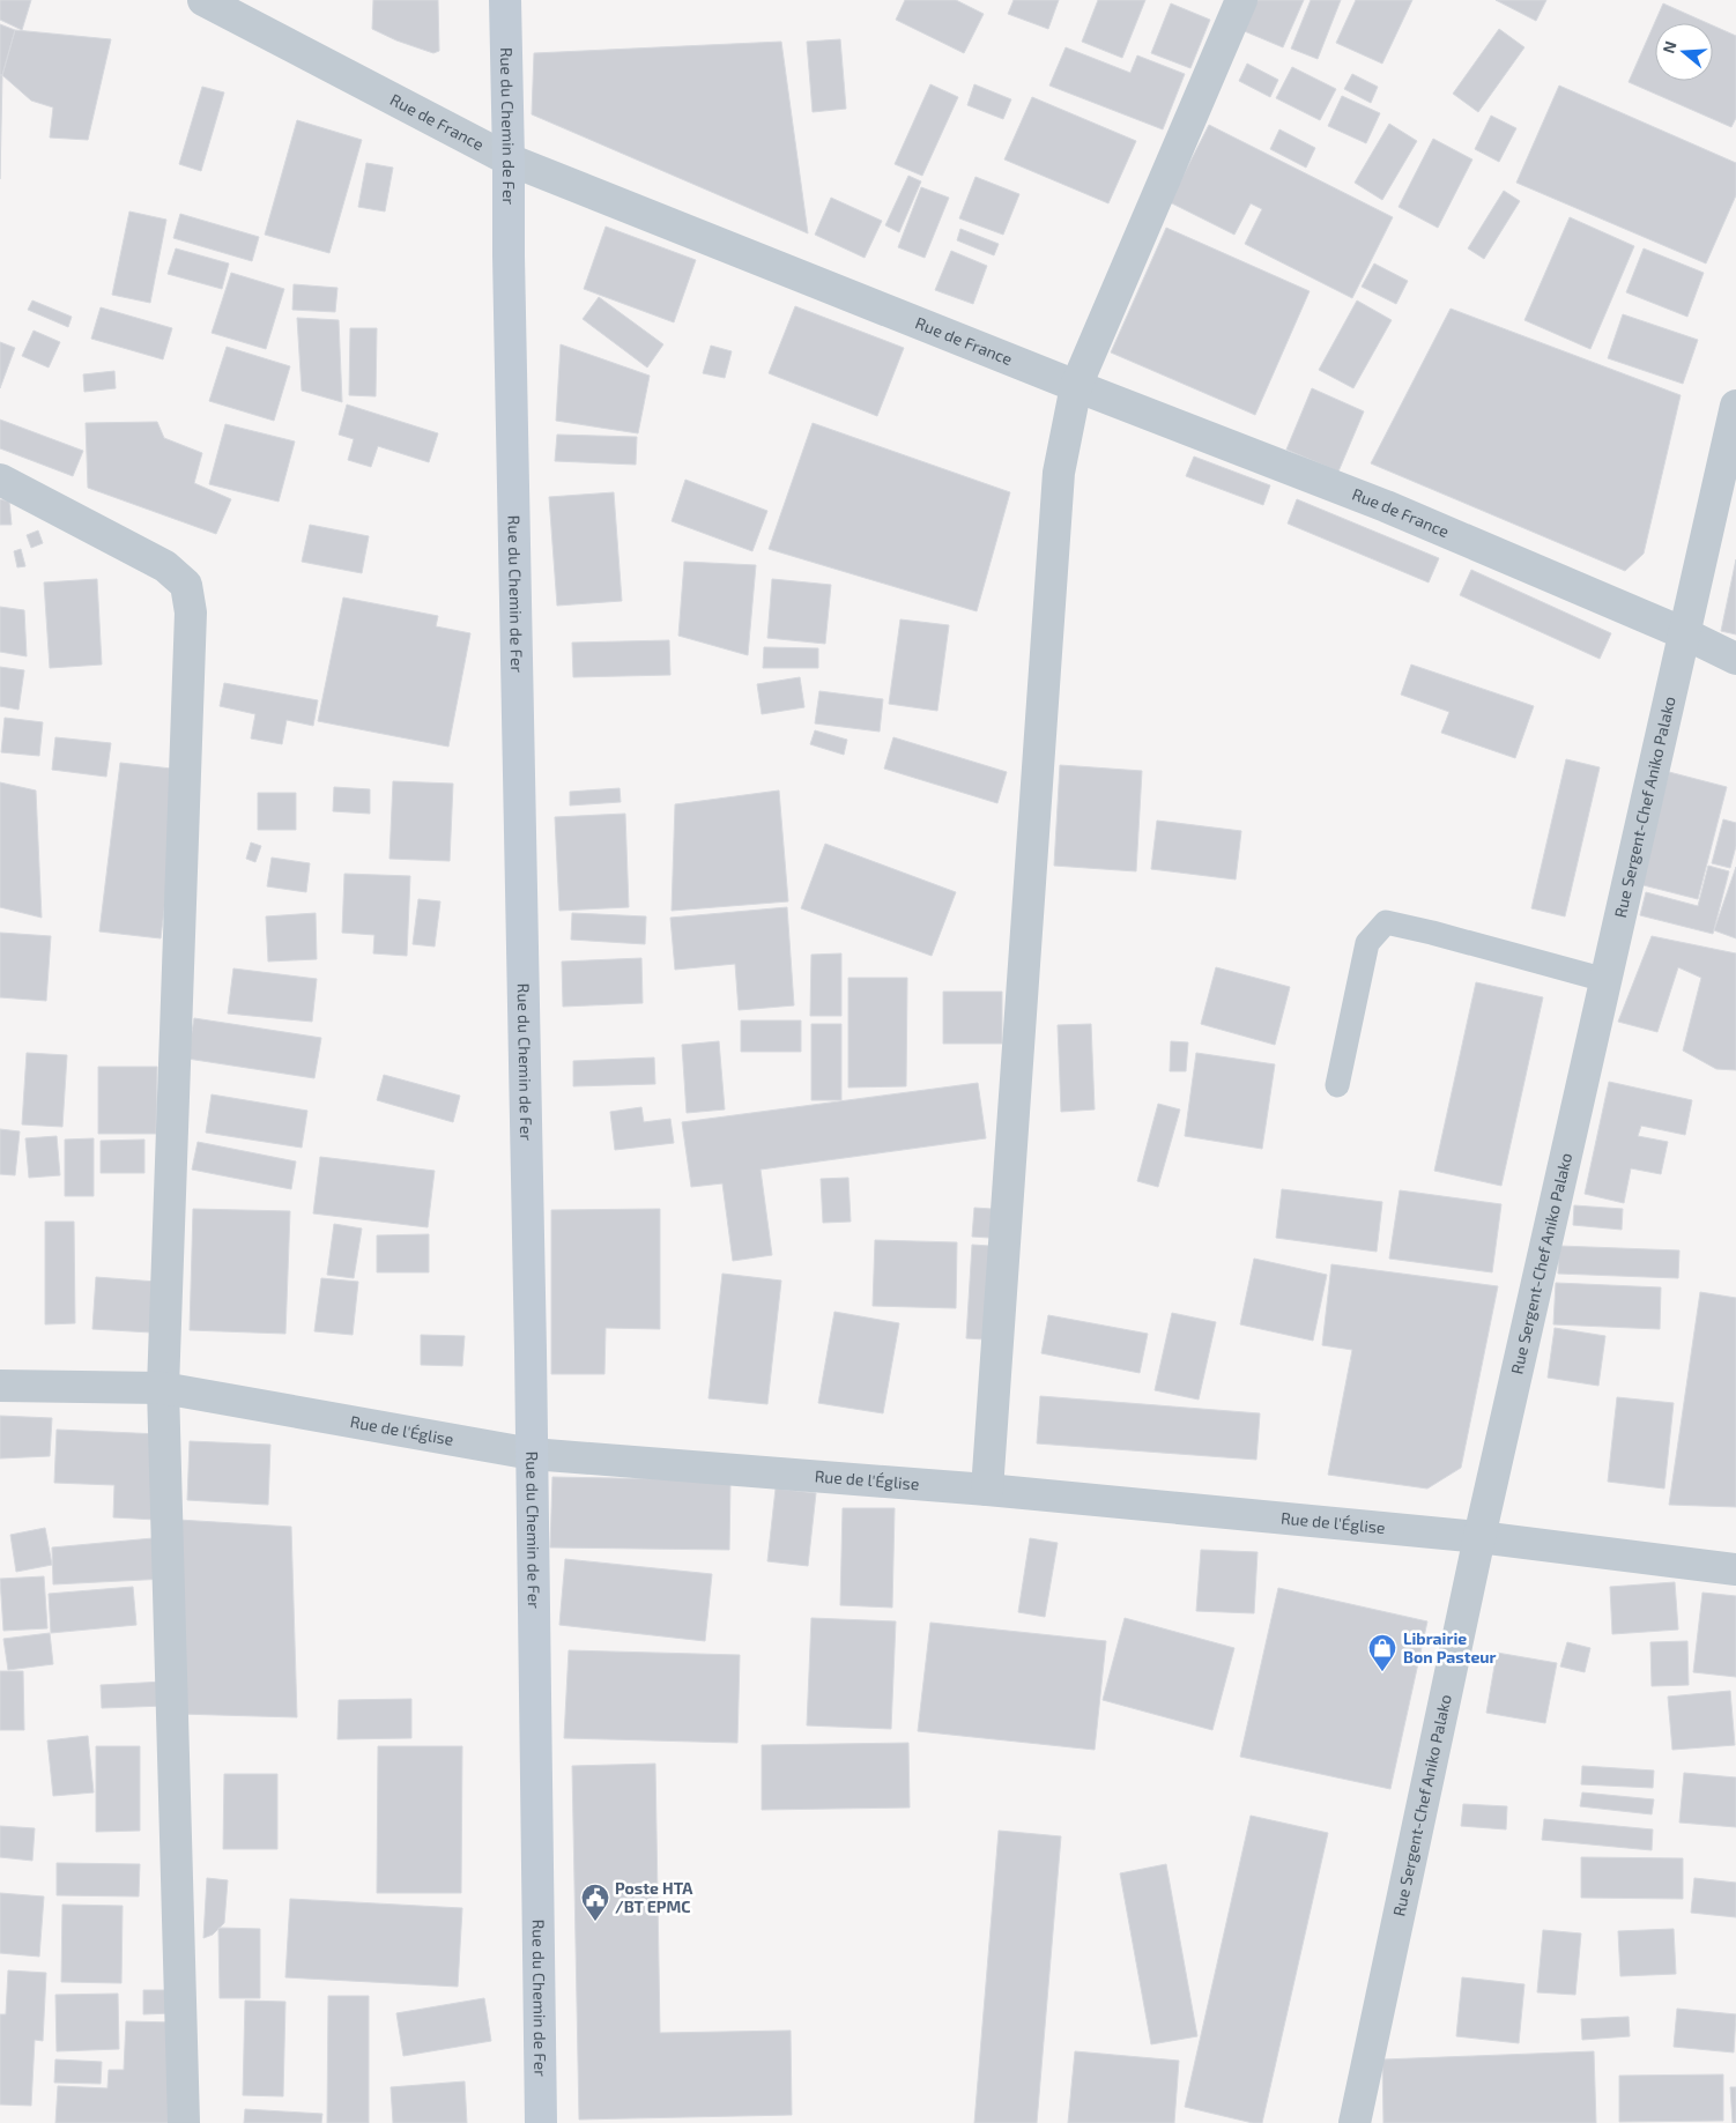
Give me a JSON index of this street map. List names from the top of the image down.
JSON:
{
  "streets": {
    "street": [
      "Rue de France",
      "Rue du Chemin de Fer",
      "Rue Sergent-Chef Aniko Palako",
      "Rue de l'Église"
    ]
  },
  "crossings": [
    ["Rue de France", "Rue du Chemin de Fer"],
    ["Rue de France", "Rue Sergent-Chef Aniko Palako"],
    ["Rue du Chemin de Fer", "Rue de l'Église"],
    ["Rue Sergent-Chef Aniko Palako", "Rue de l'Église"]
  ],
  "places": {
    "shop": ["Librairie Bon Pasteur"],
    "public building": ["Poste HTA /BT EPMC"]
  },
  "north": "left"
}
